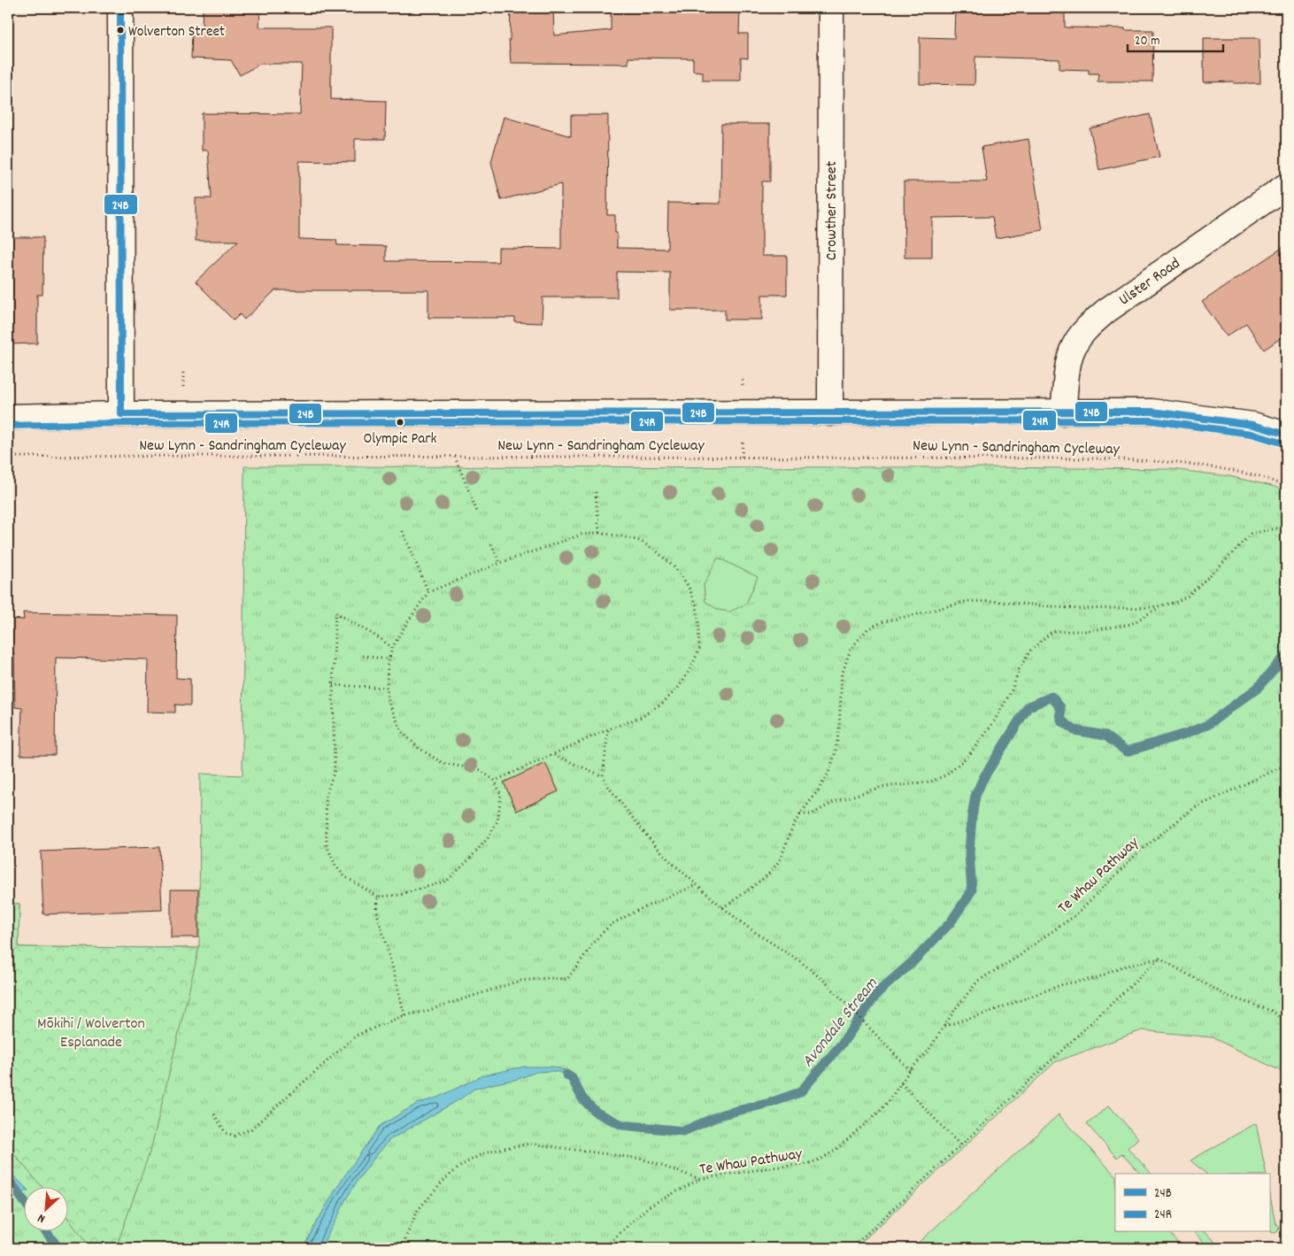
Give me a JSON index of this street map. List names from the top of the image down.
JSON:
{
  "streets": {
    "main road": ["Crowther Street", "Ulster Road"],
    "path": ["New Lynn - Sandringham Cycleway", "Te Whau Pathway"]
  },
  "water": ["Avondale Stream"],
  "parks": ["Mōkihi / Wolverton Esplanade"],
  "places": ["Wolverton Street", "Olympic Park"],
  "lines": ["transit line 24B", "transit line 24R"],
  "legend": ["24B", "24R"],
  "scale_bar": "20 m",
  "north": "bottom left"
}
